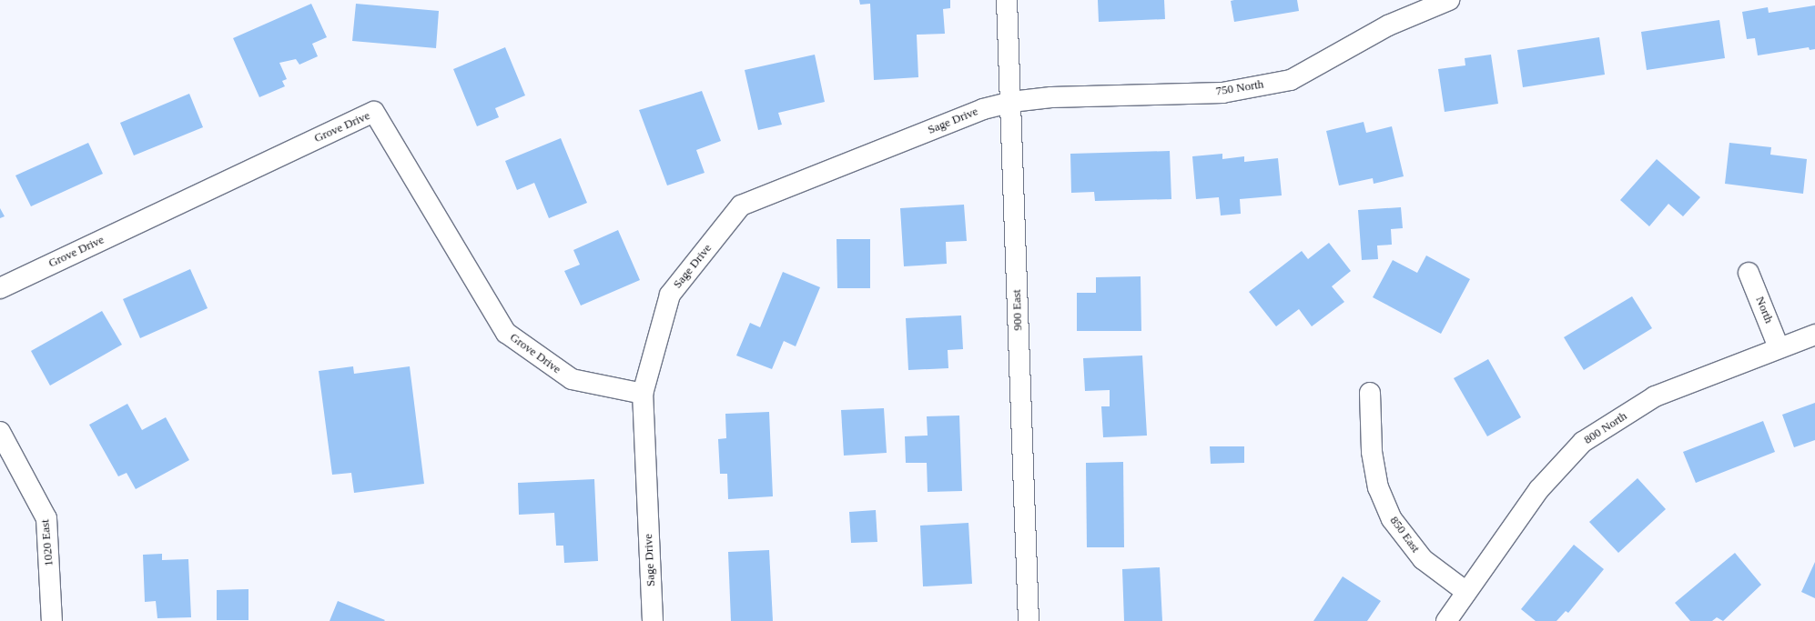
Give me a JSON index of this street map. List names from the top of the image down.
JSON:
{
  "streets": {
    "street": [
      "750 North",
      "Sage Drive",
      "Grove Drive",
      "900 East",
      "North",
      "800 North",
      "850 East",
      "1020 East"
    ]
  },
  "crossings": [
    ["750 North", "Sage Drive"],
    ["750 North", "900 East"],
    ["Sage Drive", "Grove Drive"],
    ["Sage Drive", "900 East"],
    ["North", "800 North"],
    ["800 North", "850 East"]
  ]
}
